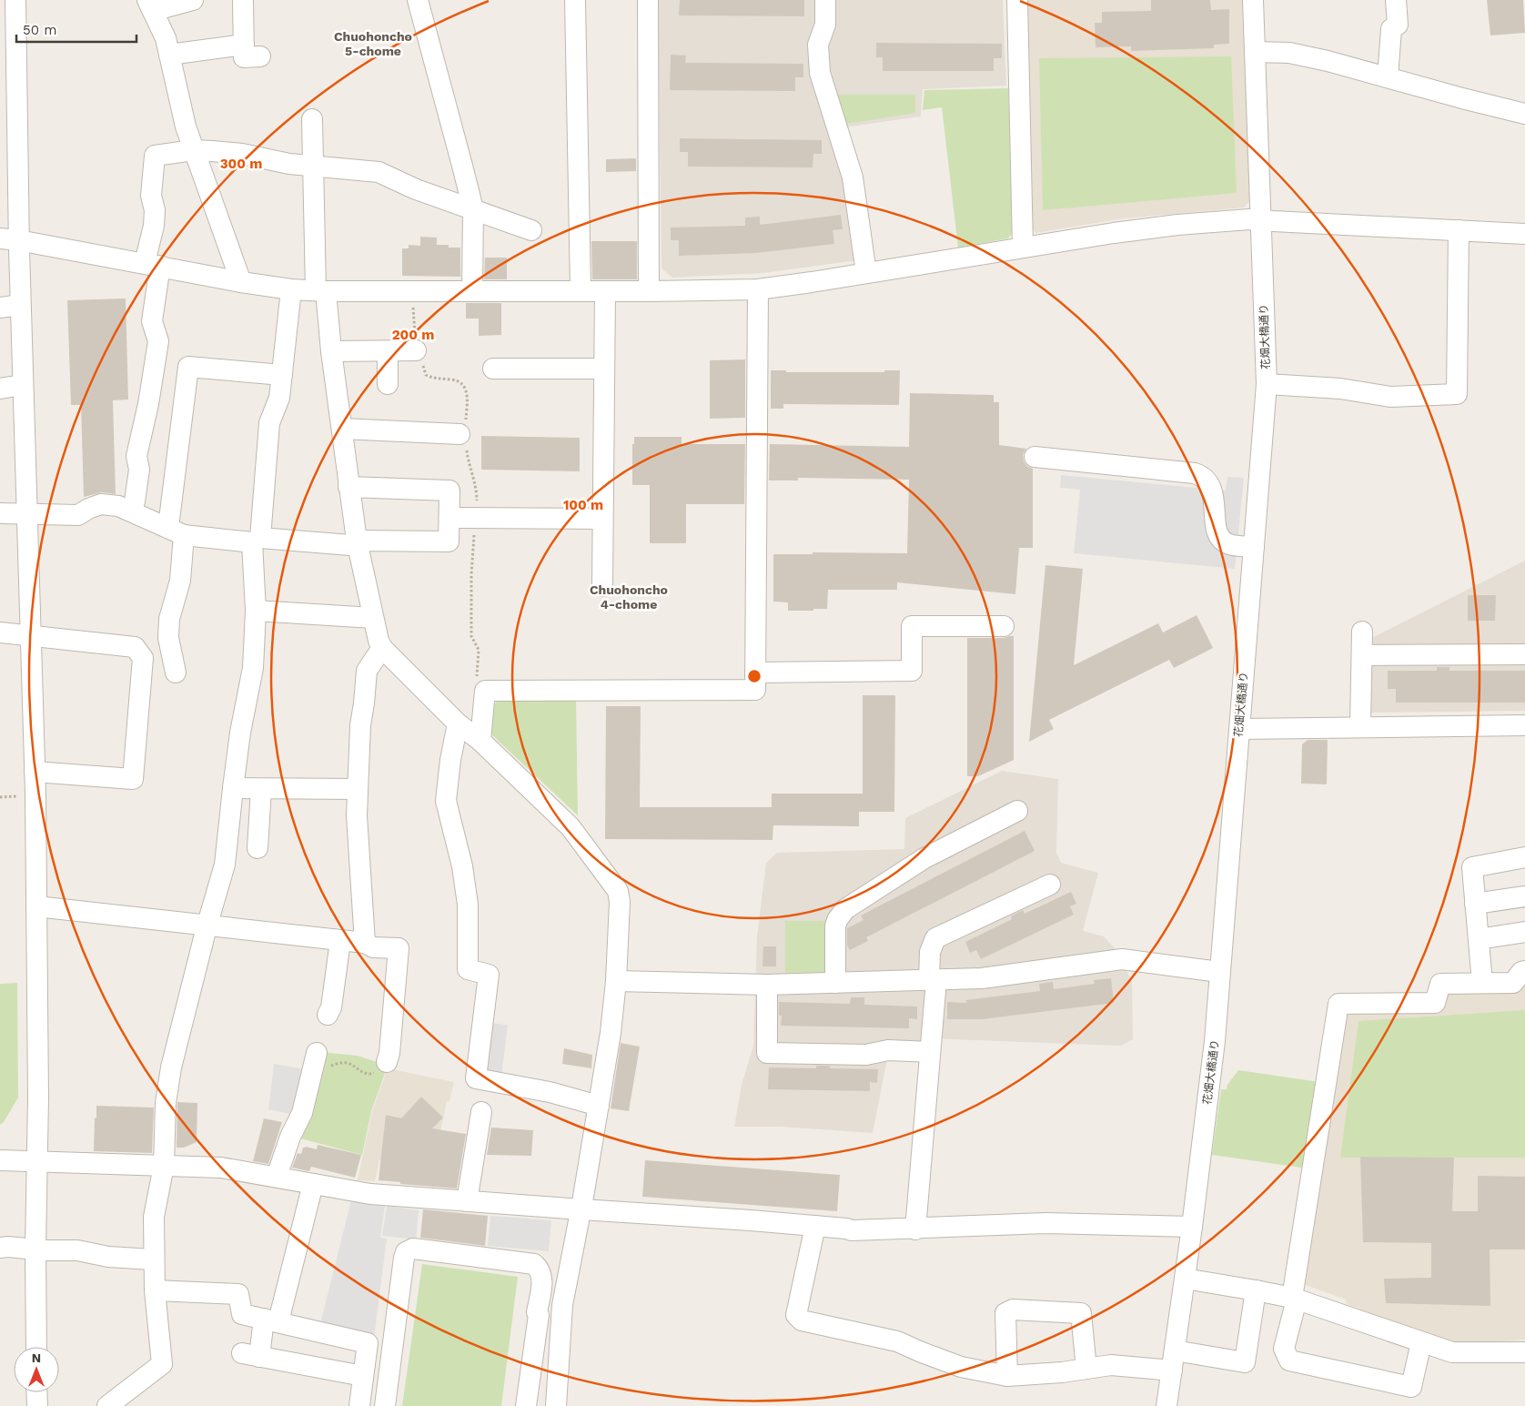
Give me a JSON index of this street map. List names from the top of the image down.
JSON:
{
  "streets": {
    "street": ["花畑大橋通り"]
  },
  "districts": ["Chuohoncho 5-chome", "Chuohoncho 4-chome"],
  "scale_bar": "50 m",
  "north": "top",
  "rings": ["300 m", "200 m", "100 m"]
}
